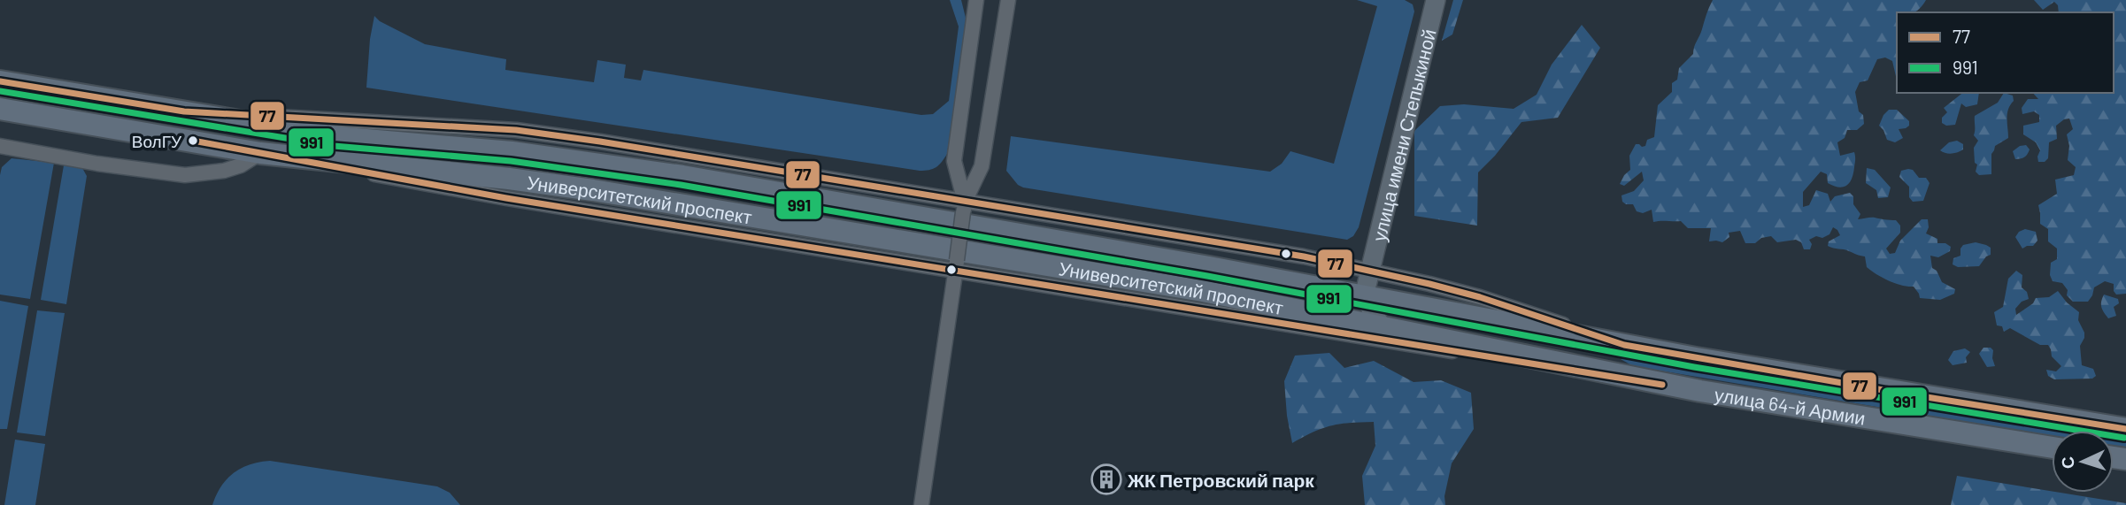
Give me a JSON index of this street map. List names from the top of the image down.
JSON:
{
  "streets": {
    "highway": ["Университетский проспект", "улица 64-й Армии"],
    "main road": ["улица имени Степыкиной"]
  },
  "crossings": [
    ["улица имени Степыкиной", "Университетский проспект"],
    ["Университетский проспект", "улица 64-й Армии"]
  ],
  "places": {
    "other": ["ВолГУ"],
    "building": ["ЖК Петровский парк"]
  },
  "lines": ["transit line 77", "transit line 991"],
  "legend": ["77", "991"],
  "north": "left"
}
